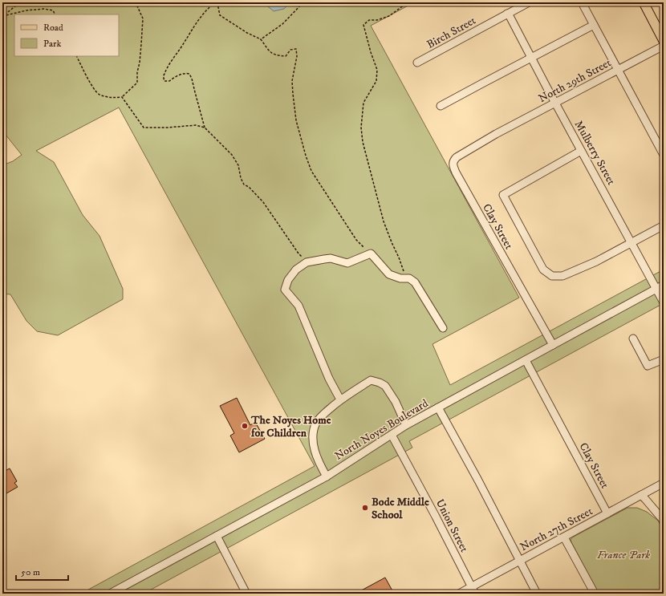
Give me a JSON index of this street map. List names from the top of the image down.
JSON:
{
  "streets": {
    "street": [
      "Birch Street",
      "North 29th Street",
      "Mulberry Street",
      "Clay Street",
      "North Noyes Boulevard",
      "Union Street",
      "North 27th Street"
    ]
  },
  "crossings": [
    ["Birch Street", "Mulberry Street"],
    ["North 29th Street", "Mulberry Street"],
    ["North 29th Street", "Clay Street"],
    ["Mulberry Street", "North Noyes Boulevard"],
    ["Clay Street", "North Noyes Boulevard"],
    ["Clay Street", "North 27th Street"],
    ["North Noyes Boulevard", "Union Street"],
    ["Union Street", "North 27th Street"]
  ],
  "parks": ["France Park"],
  "places": ["The Noyes Home for Children", "Bode Middle School"],
  "legend": ["Road", "Park"],
  "scale_bar": "50 m"
}
